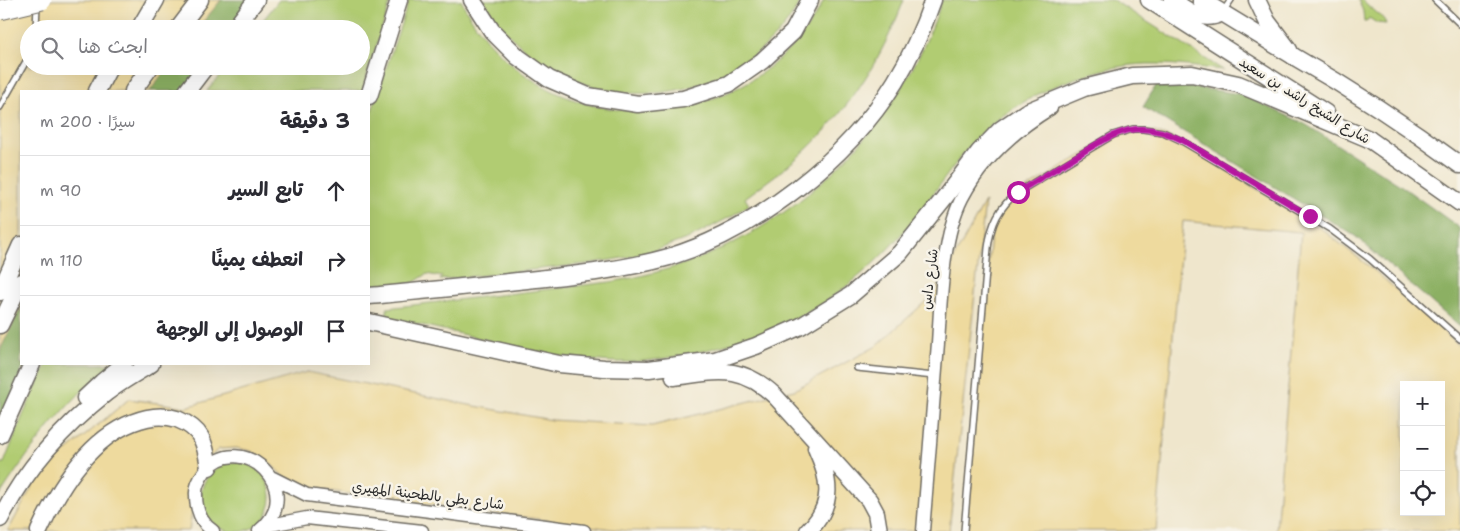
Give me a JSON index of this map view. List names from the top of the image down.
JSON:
{
  "streets": {
    "main road": ["شارع الشيخ راشد بن سعيد"],
    "street": ["شارع داس", "شارع بطي بالطحينة المهيري"]
  },
  "page": {
    "search": "ابحث هنا",
    "heading": ["3 دقيقة", "سيرًا · 200 m"],
    "list": [
      ["تابع السير", "90 m"],
      ["انعطف يمينًا", "110 m"],
      "الوصول إلى الوجهة"
    ],
    "map_buttons": ["+", "−"]
  }
}
